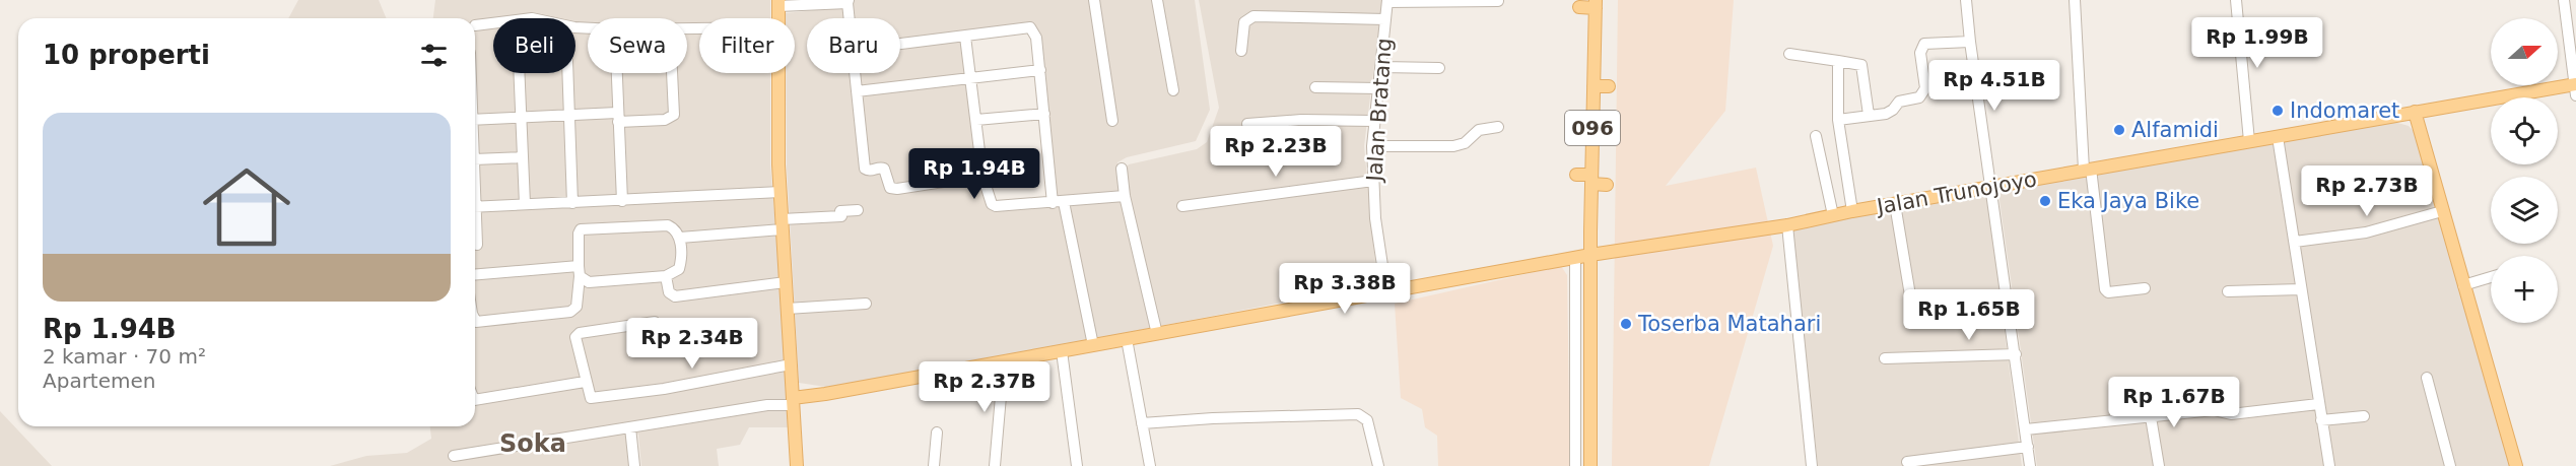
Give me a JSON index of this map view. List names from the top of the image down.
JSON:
{
  "streets": {
    "main road": ["096", "Jalan Trunojoyo"],
    "street": ["Jalan Bratang"]
  },
  "crossings": [
    ["Jalan Bratang", "Jalan Trunojoyo"],
    ["096", "Jalan Trunojoyo"]
  ],
  "districts": ["Soka"],
  "places": [
    "Indomaret",
    "Alfamidi",
    "Eka Jaya Bike",
    "Toserba Matahari"
  ],
  "north": "right",
  "page": {
    "price": [
      "Rp 1.99B",
      "Rp 4.51B",
      "Rp 2.23B",
      "Rp 1.94B",
      "Rp 2.73B",
      "Rp 3.38B",
      "Rp 1.65B",
      "Rp 2.34B",
      "Rp 2.37B",
      "Rp 1.67B"
    ],
    "map_buttons": "+",
    "chip": [
      "Beli",
      "Sewa",
      "Filter",
      "Baru"
    ],
    "heading": "10 properti",
    "list": [
      {
        "name": "Rp 1.94B",
        "note": "2 kamar · 70 m² · Apartemen"
      }
    ]
  }
}
